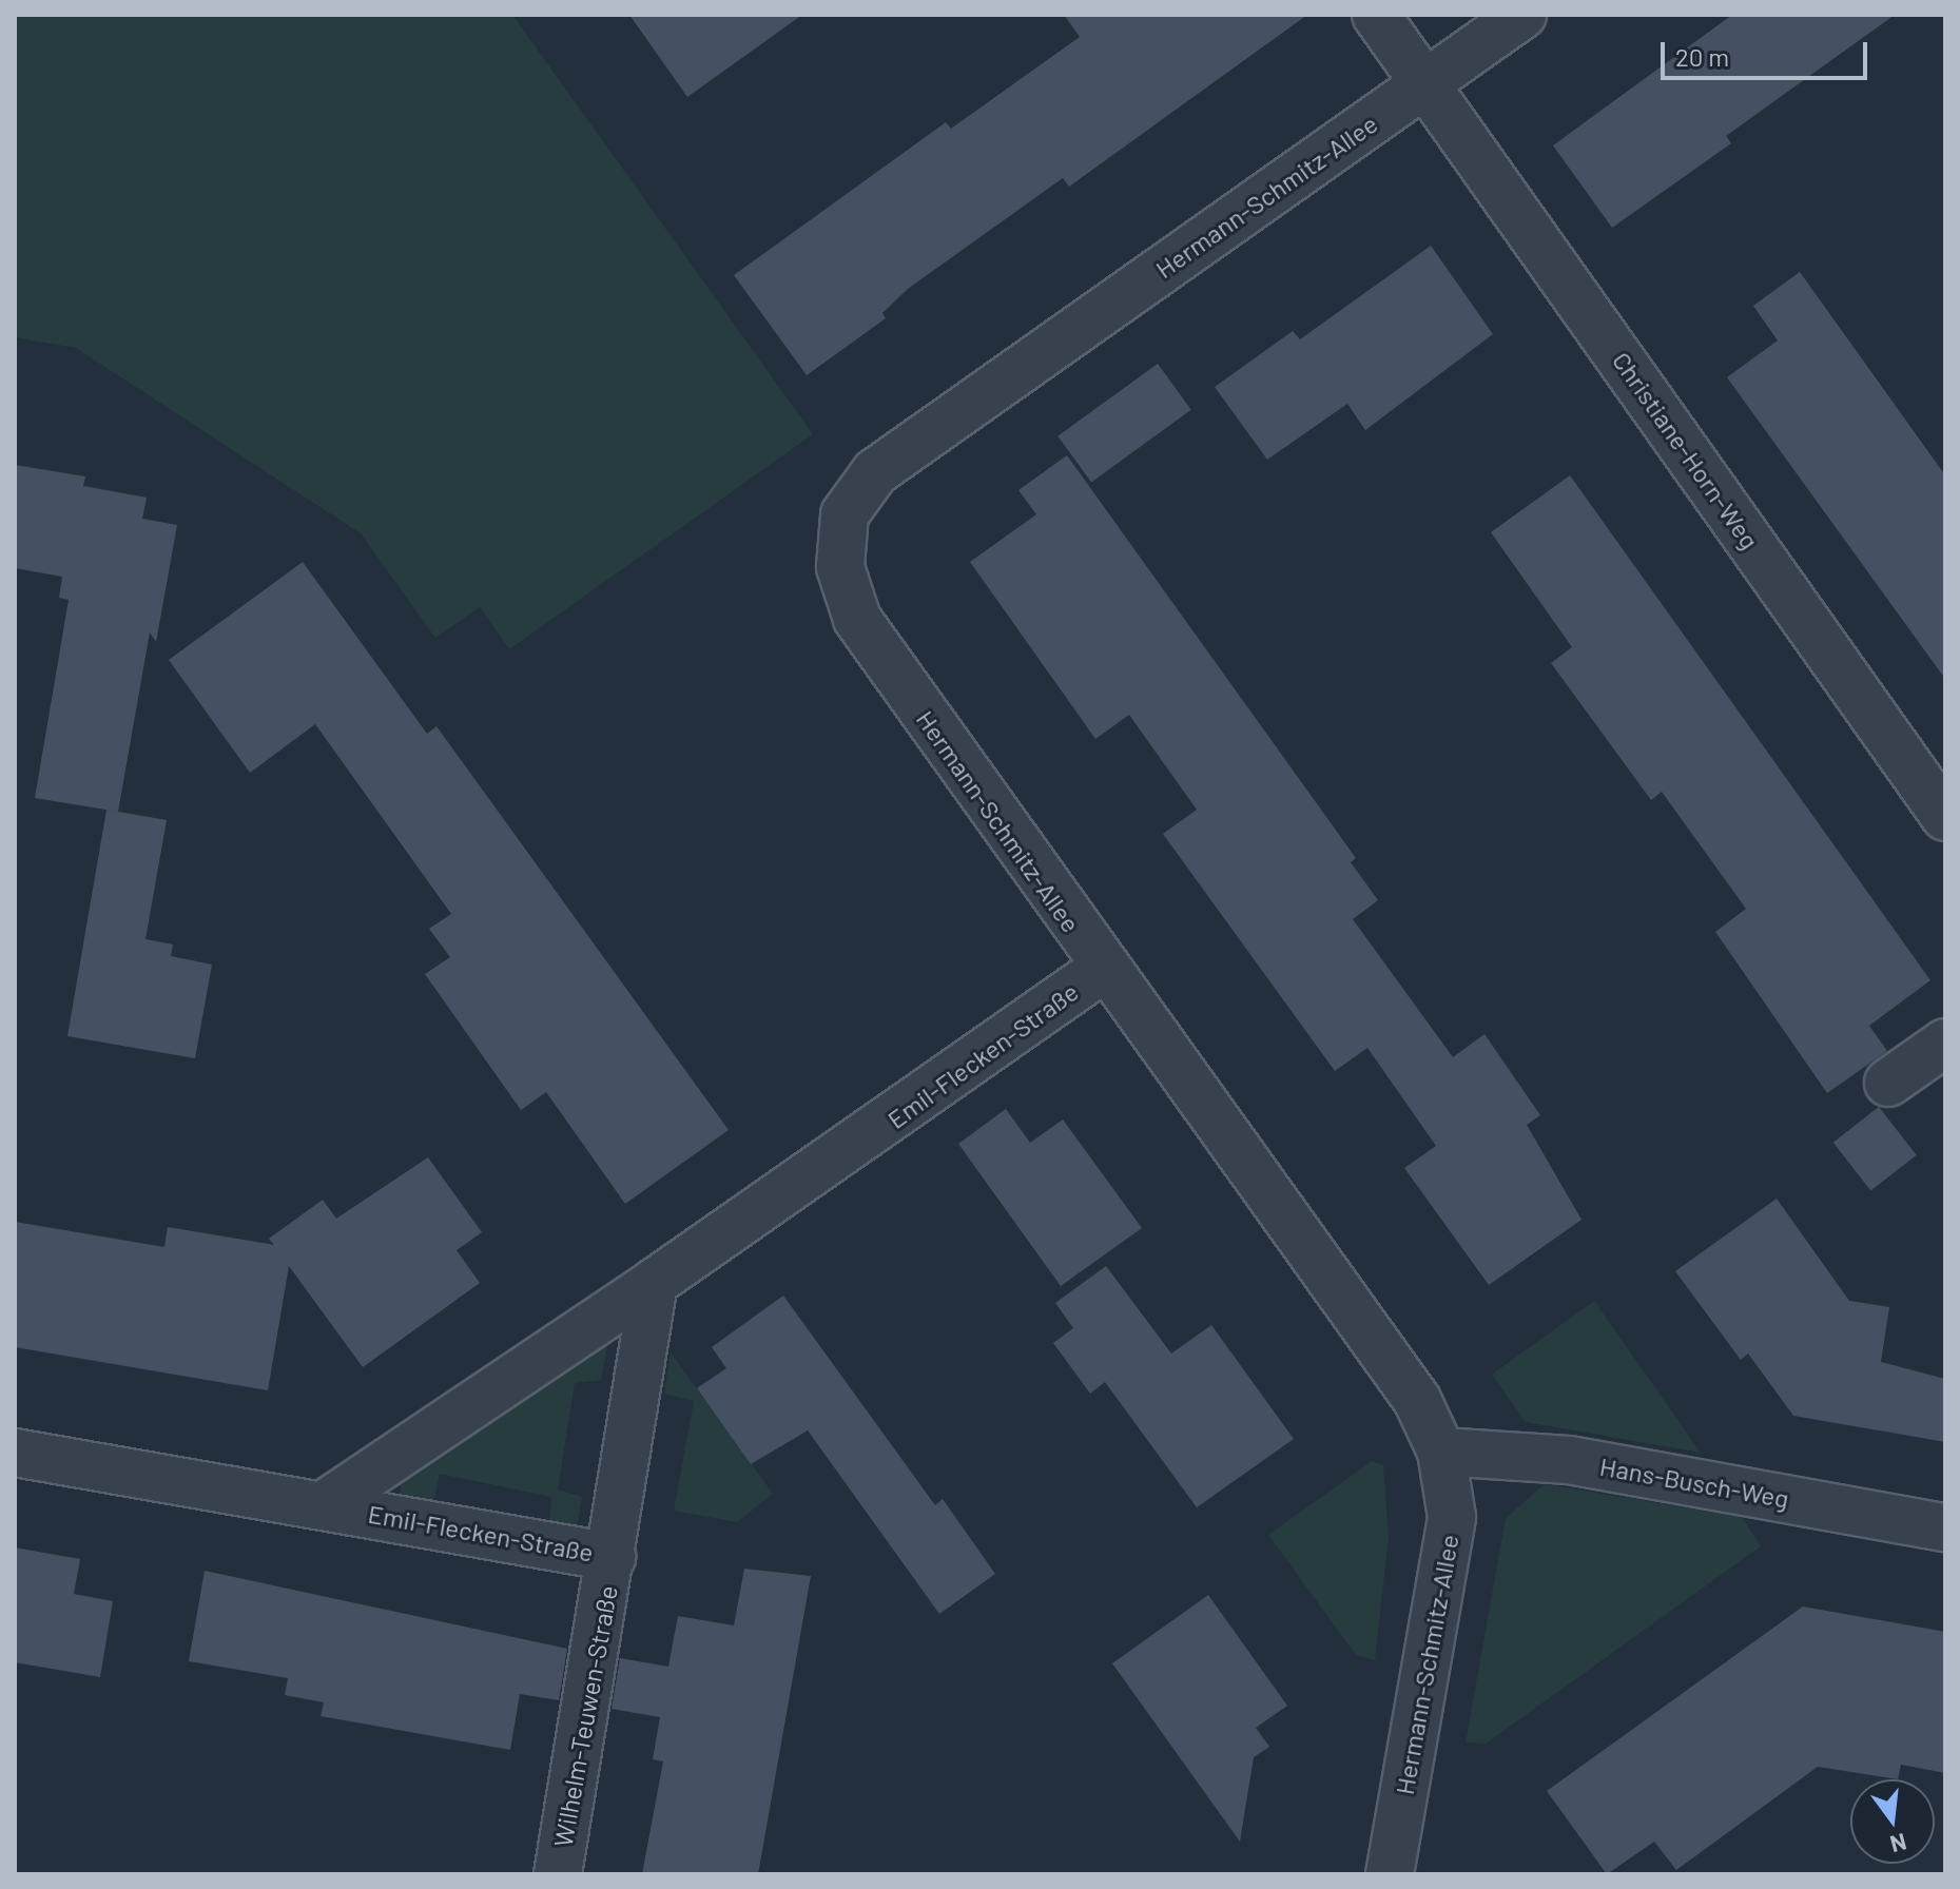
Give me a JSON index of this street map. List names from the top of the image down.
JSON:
{
  "streets": {
    "street": [
      "Hermann-Schmitz-Allee",
      "Christiane-Horn-Weg",
      "Emil-Flecken-Straße",
      "Hans-Busch-Weg",
      "Wilhelm-Teuwen-Straße"
    ]
  },
  "crossings": [
    ["Hermann-Schmitz-Allee", "Christiane-Horn-Weg"],
    ["Hermann-Schmitz-Allee", "Emil-Flecken-Straße"],
    ["Hermann-Schmitz-Allee", "Hans-Busch-Weg"],
    ["Emil-Flecken-Straße", "Wilhelm-Teuwen-Straße"]
  ],
  "scale_bar": "20 m",
  "north": "bottom"
}
